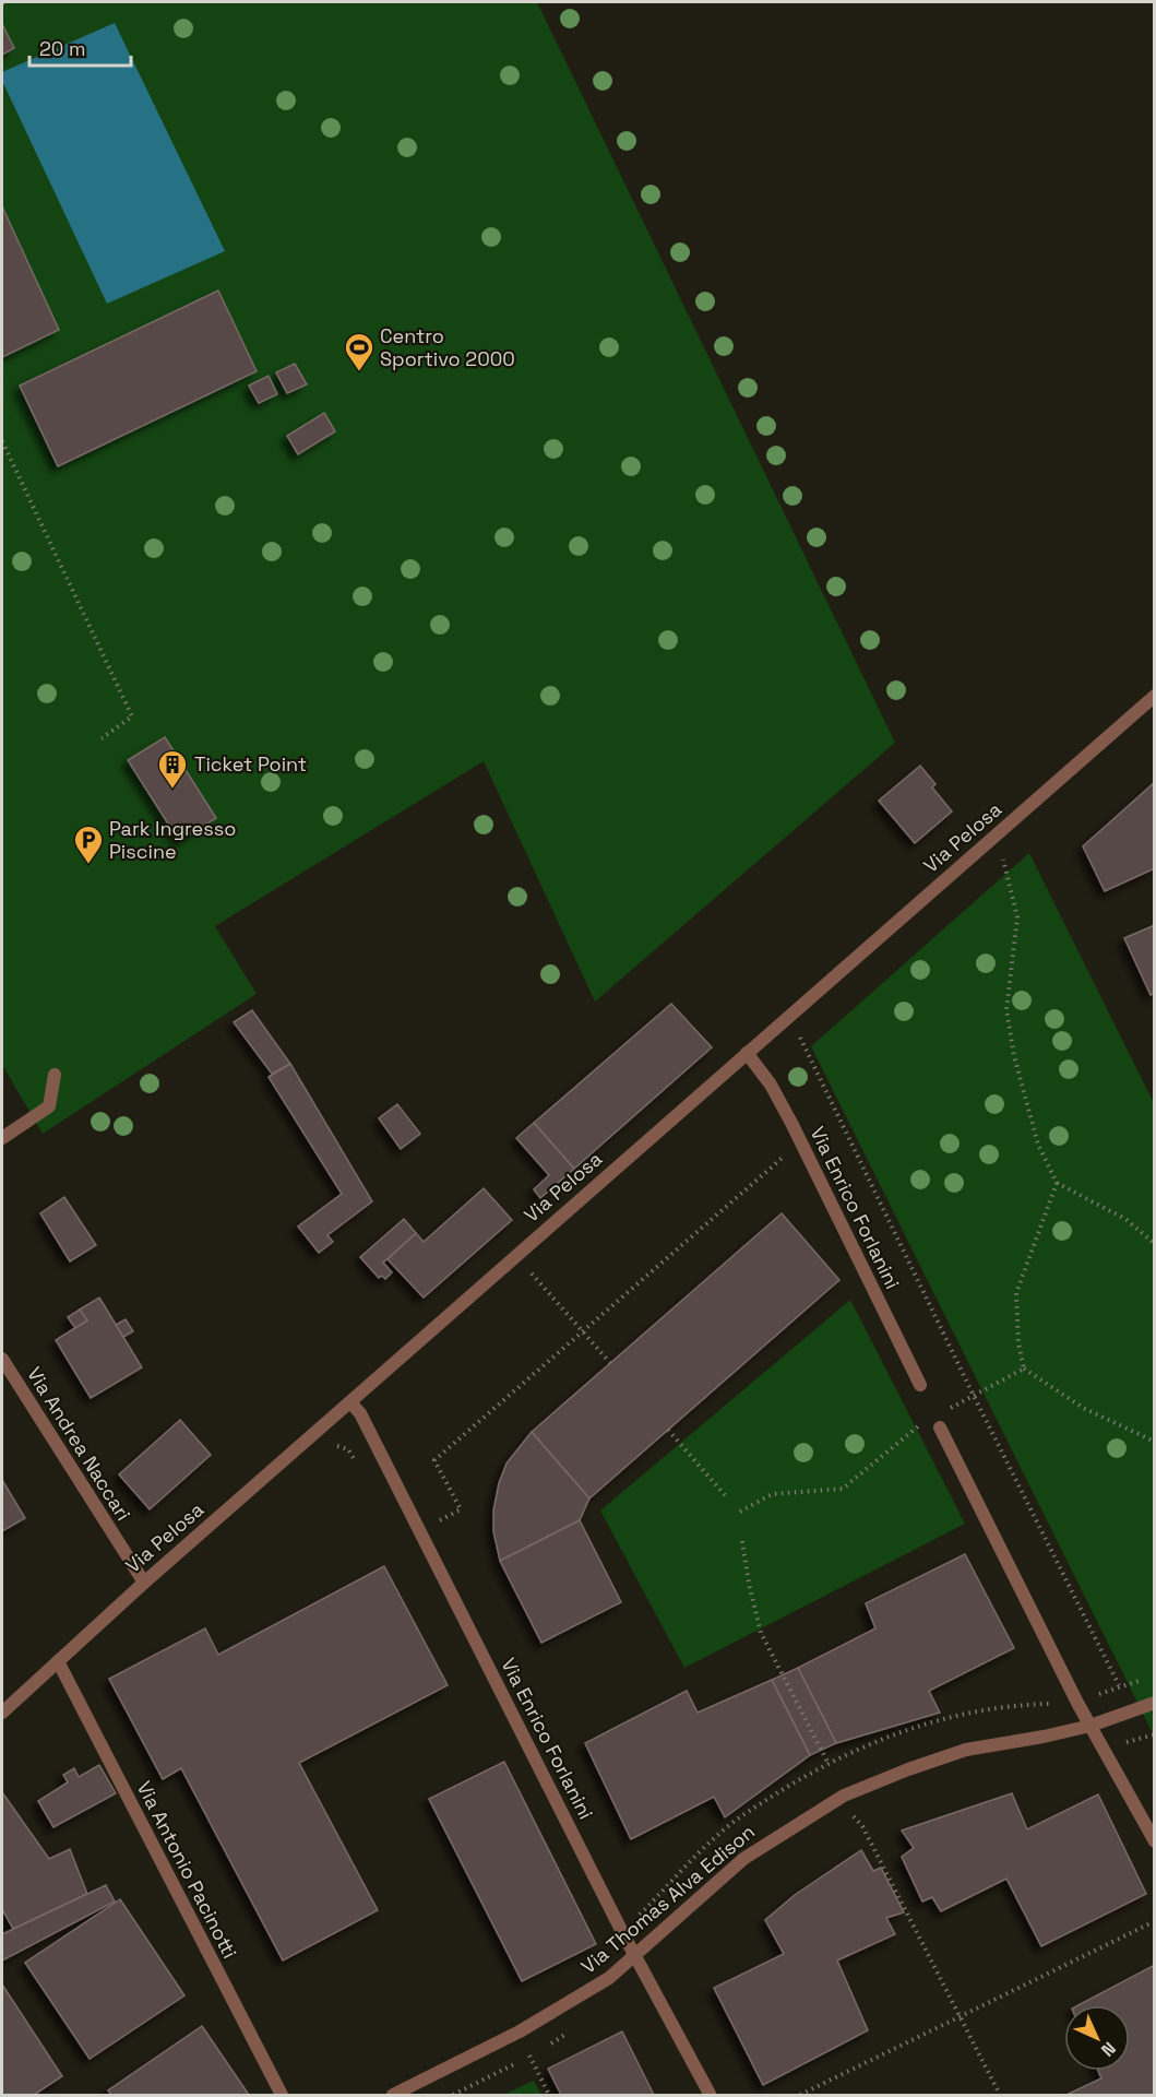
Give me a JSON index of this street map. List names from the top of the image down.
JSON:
{
  "streets": {
    "street": [
      "Via Pelosa",
      "Via Enrico Forlanini",
      "Via Andrea Naccari",
      "Via Antonio Pacinotti",
      "Via Thomas Alva Edison"
    ]
  },
  "crossings": [
    ["Via Pelosa", "Via Enrico Forlanini"],
    ["Via Pelosa", "Via Andrea Naccari"],
    ["Via Pelosa", "Via Antonio Pacinotti"],
    ["Via Enrico Forlanini", "Via Thomas Alva Edison"]
  ],
  "places": {
    "sports": ["Centro Sportivo 2000"],
    "building": ["Ticket Point"],
    "parking": ["Park Ingresso Piscine"]
  },
  "scale_bar": "20 m",
  "north": "bottom right"
}
